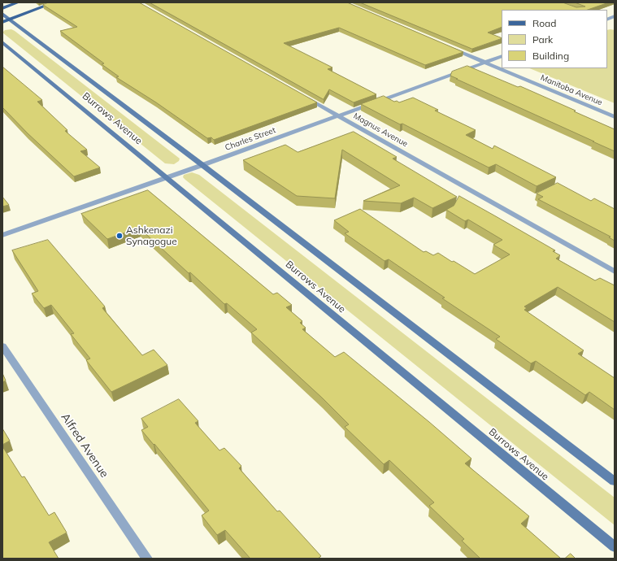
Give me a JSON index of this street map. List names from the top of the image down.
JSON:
{
  "streets": {
    "street": [
      "Manitoba Avenue",
      "Burrows Avenue",
      "Magnus Avenue",
      "Charles Street",
      "Alfred Avenue"
    ]
  },
  "crossings": [
    ["Manitoba Avenue", "Charles Street"],
    ["Burrows Avenue", "Charles Street"],
    ["Magnus Avenue", "Charles Street"]
  ],
  "places": ["Ashkenazi Synagogue"],
  "legend": ["Road", "Park", "Building"]
}
